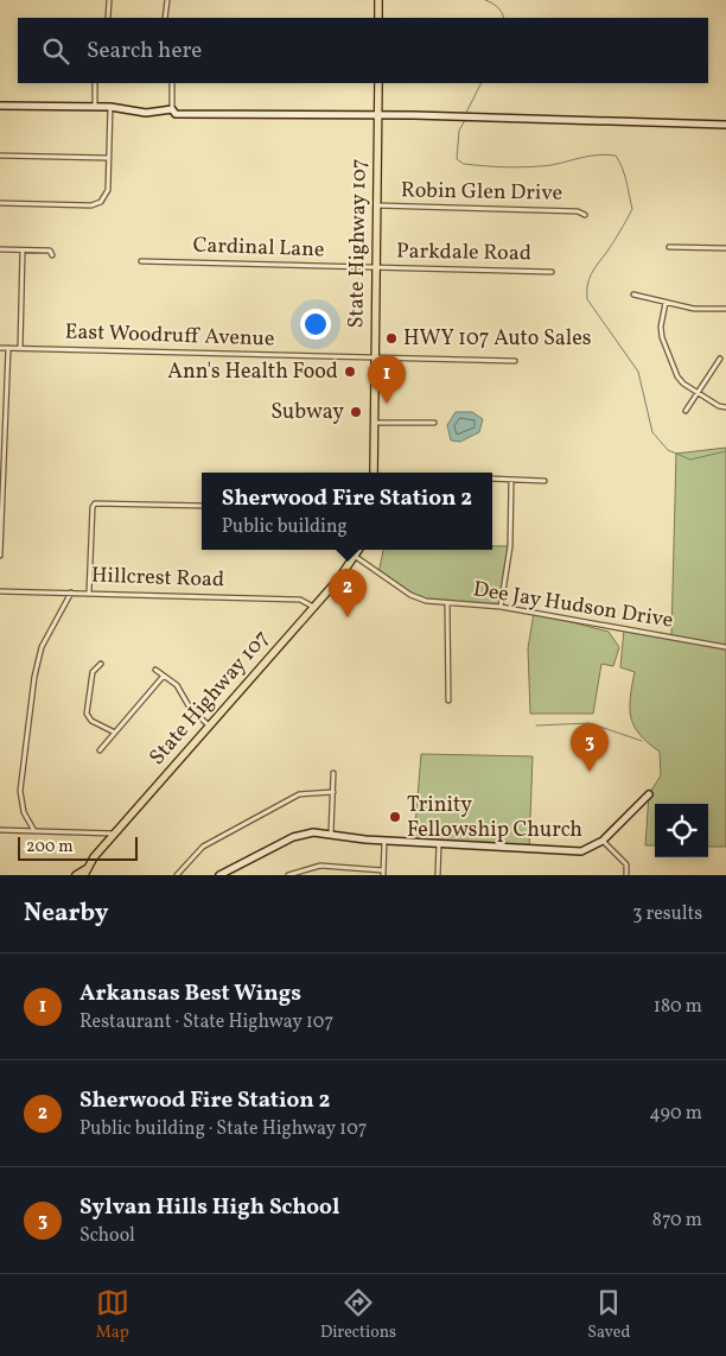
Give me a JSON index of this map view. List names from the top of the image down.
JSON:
{
  "streets": {
    "main road": ["State Highway 107"],
    "street": [
      "Robin Glen Drive",
      "Cardinal Lane",
      "Parkdale Road",
      "East Woodruff Avenue",
      "Hillcrest Road",
      "Dee Jay Hudson Drive"
    ]
  },
  "crossings": [
    ["Robin Glen Drive", "State Highway 107"],
    ["State Highway 107", "Cardinal Lane"],
    ["State Highway 107", "Parkdale Road"],
    ["State Highway 107", "East Woodruff Avenue"],
    ["State Highway 107", "Hillcrest Road"],
    ["State Highway 107", "Dee Jay Hudson Drive"],
    ["Cardinal Lane", "Parkdale Road"]
  ],
  "places": [
    "HWY 107 Auto Sales",
    "Ann's Health Food",
    "Subway",
    "Trinity Fellowship Church"
  ],
  "scale_bar": "200 m",
  "page": {
    "search": "Search here",
    "pins": ["1", "2", "3"],
    "popup": ["Sherwood Fire Station 2", "Public building"],
    "scale": "200 m",
    "heading": ["Nearby", "3 results"],
    "list": [
      {
        "mark": "1",
        "name": "Arkansas Best Wings",
        "note": "Restaurant · State Highway 107",
        "value": "180 m"
      },
      {
        "mark": "2",
        "name": "Sherwood Fire Station 2",
        "note": "Public building · State Highway 107",
        "value": "490 m"
      },
      {
        "mark": "3",
        "name": "Sylvan Hills High School",
        "note": "School",
        "value": "870 m"
      }
    ],
    "nav": ["Map", "Directions", "Saved"]
  }
}
